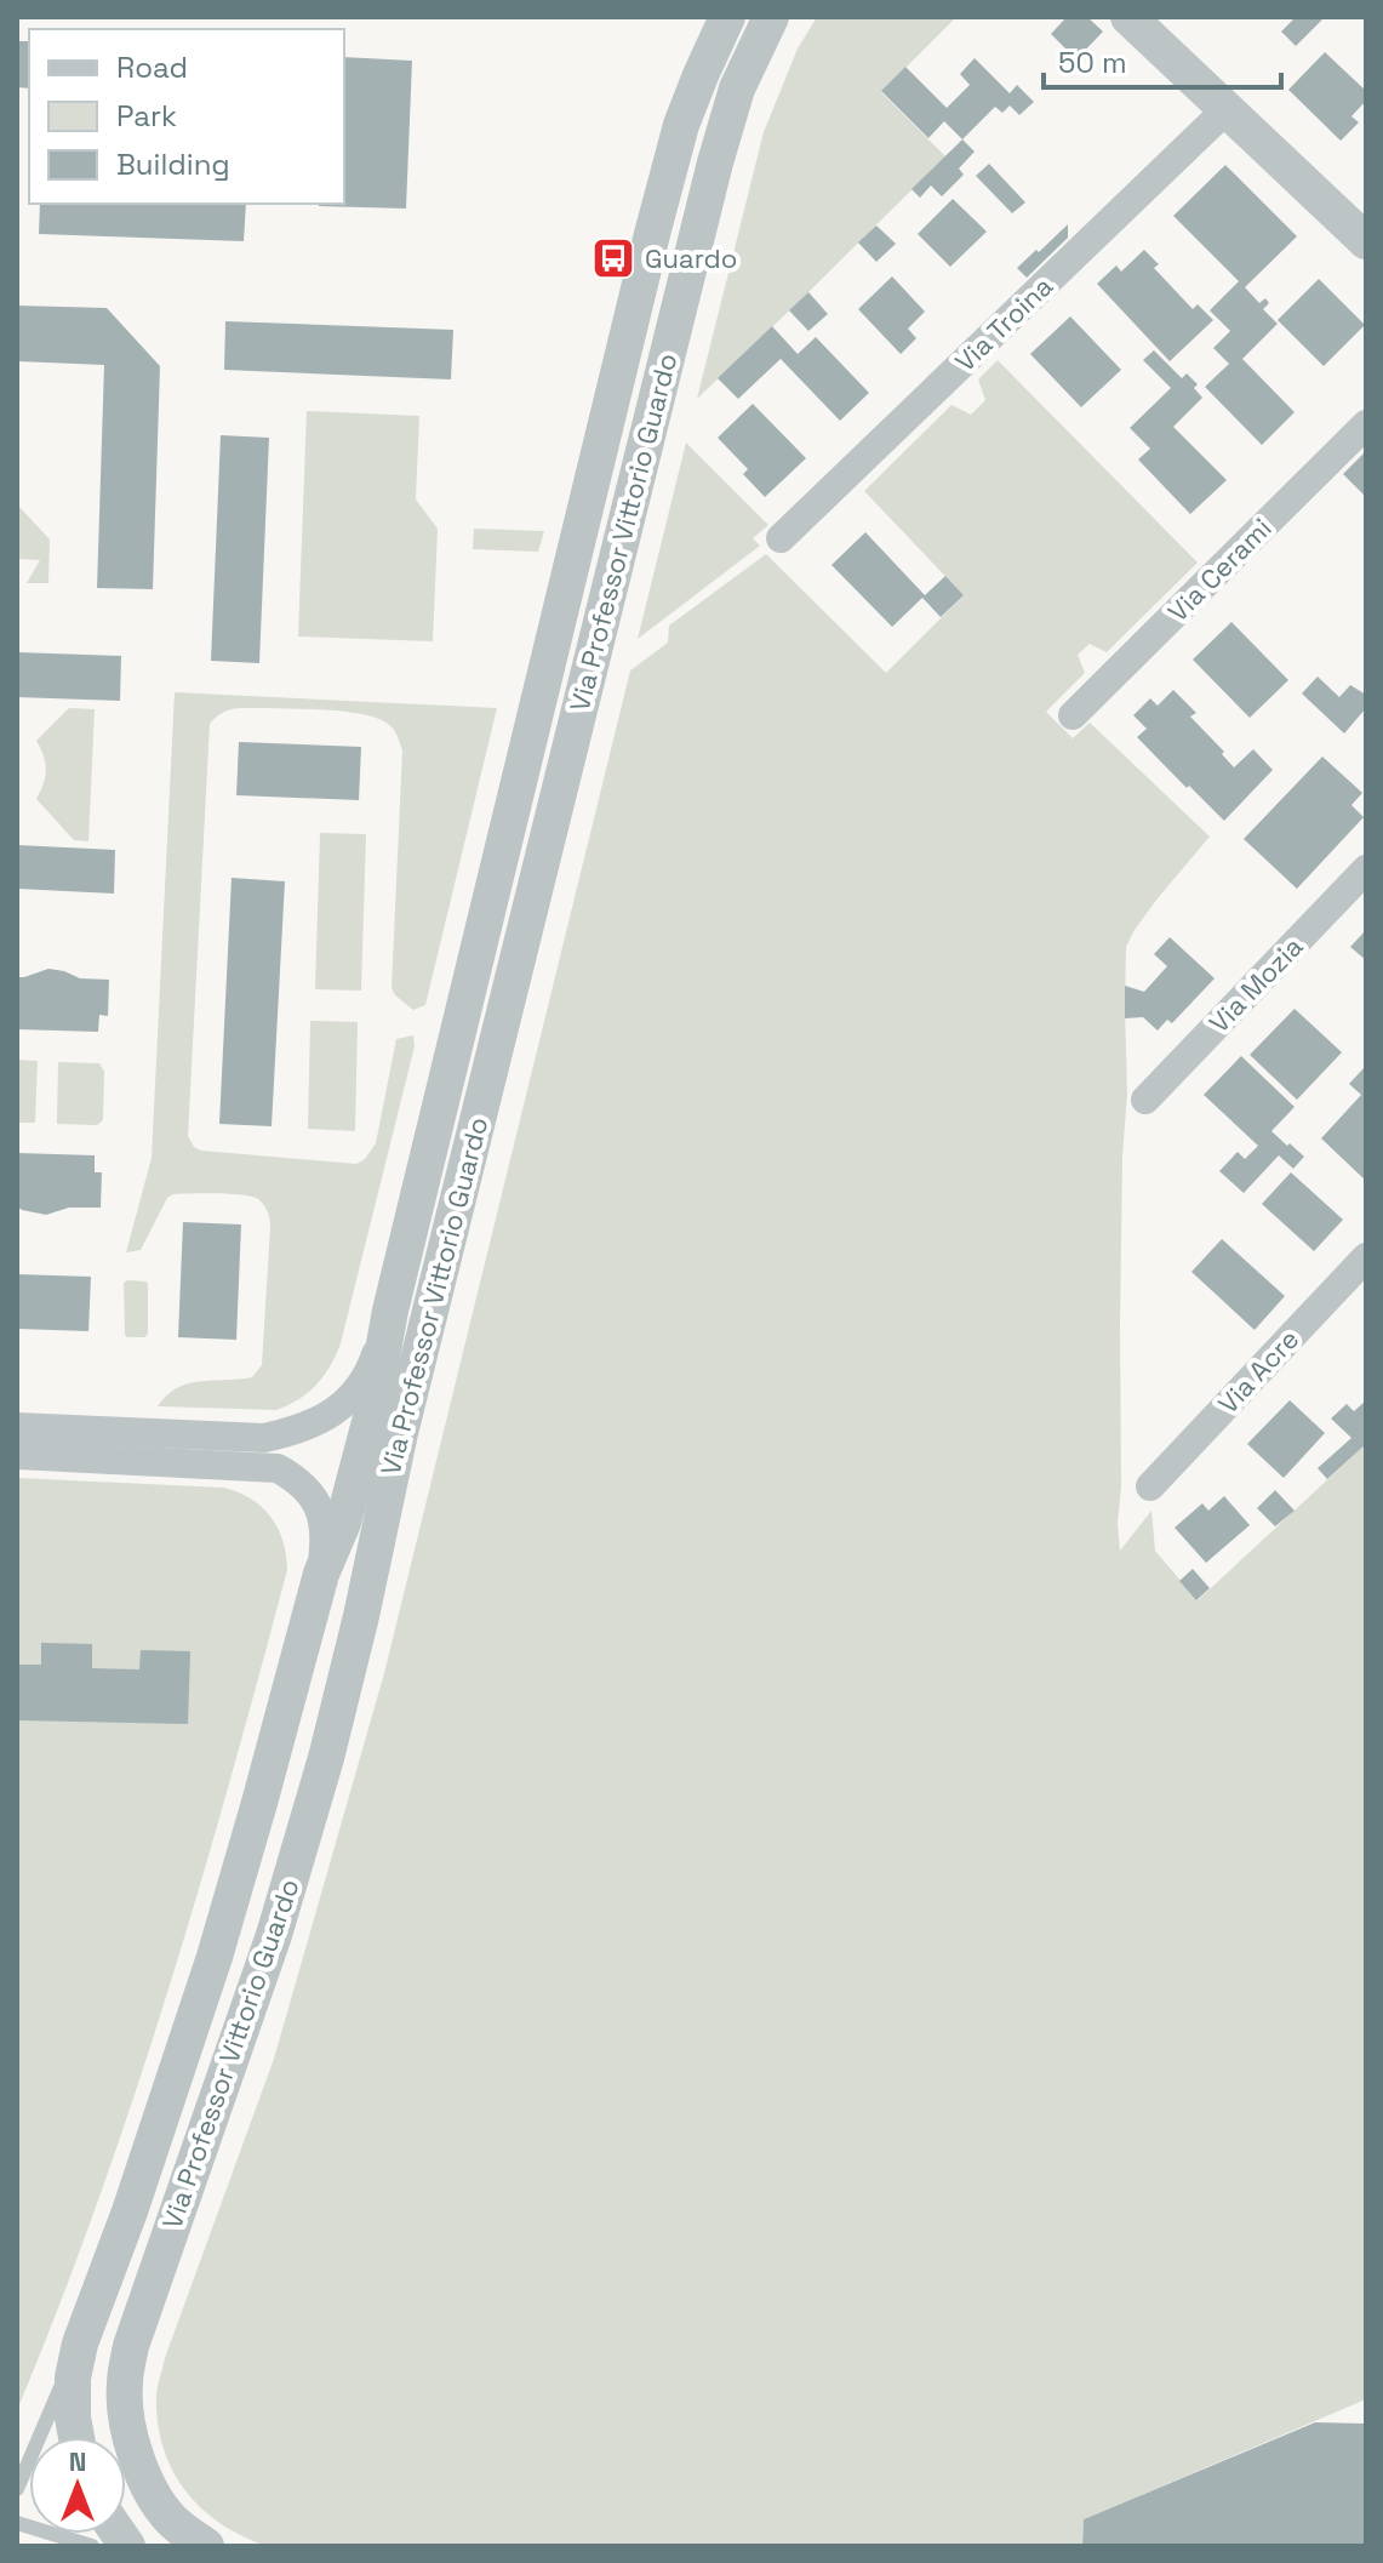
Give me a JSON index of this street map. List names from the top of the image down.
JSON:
{
  "streets": {
    "street": [
      "Via Troina",
      "Via Professor Vittorio Guardo",
      "Via Cerami",
      "Via Mozia",
      "Via Acre"
    ]
  },
  "places": {
    "bus stop": ["Guardo"]
  },
  "legend": ["Road", "Park", "Building"],
  "scale_bar": "50 m",
  "north": "top"
}
